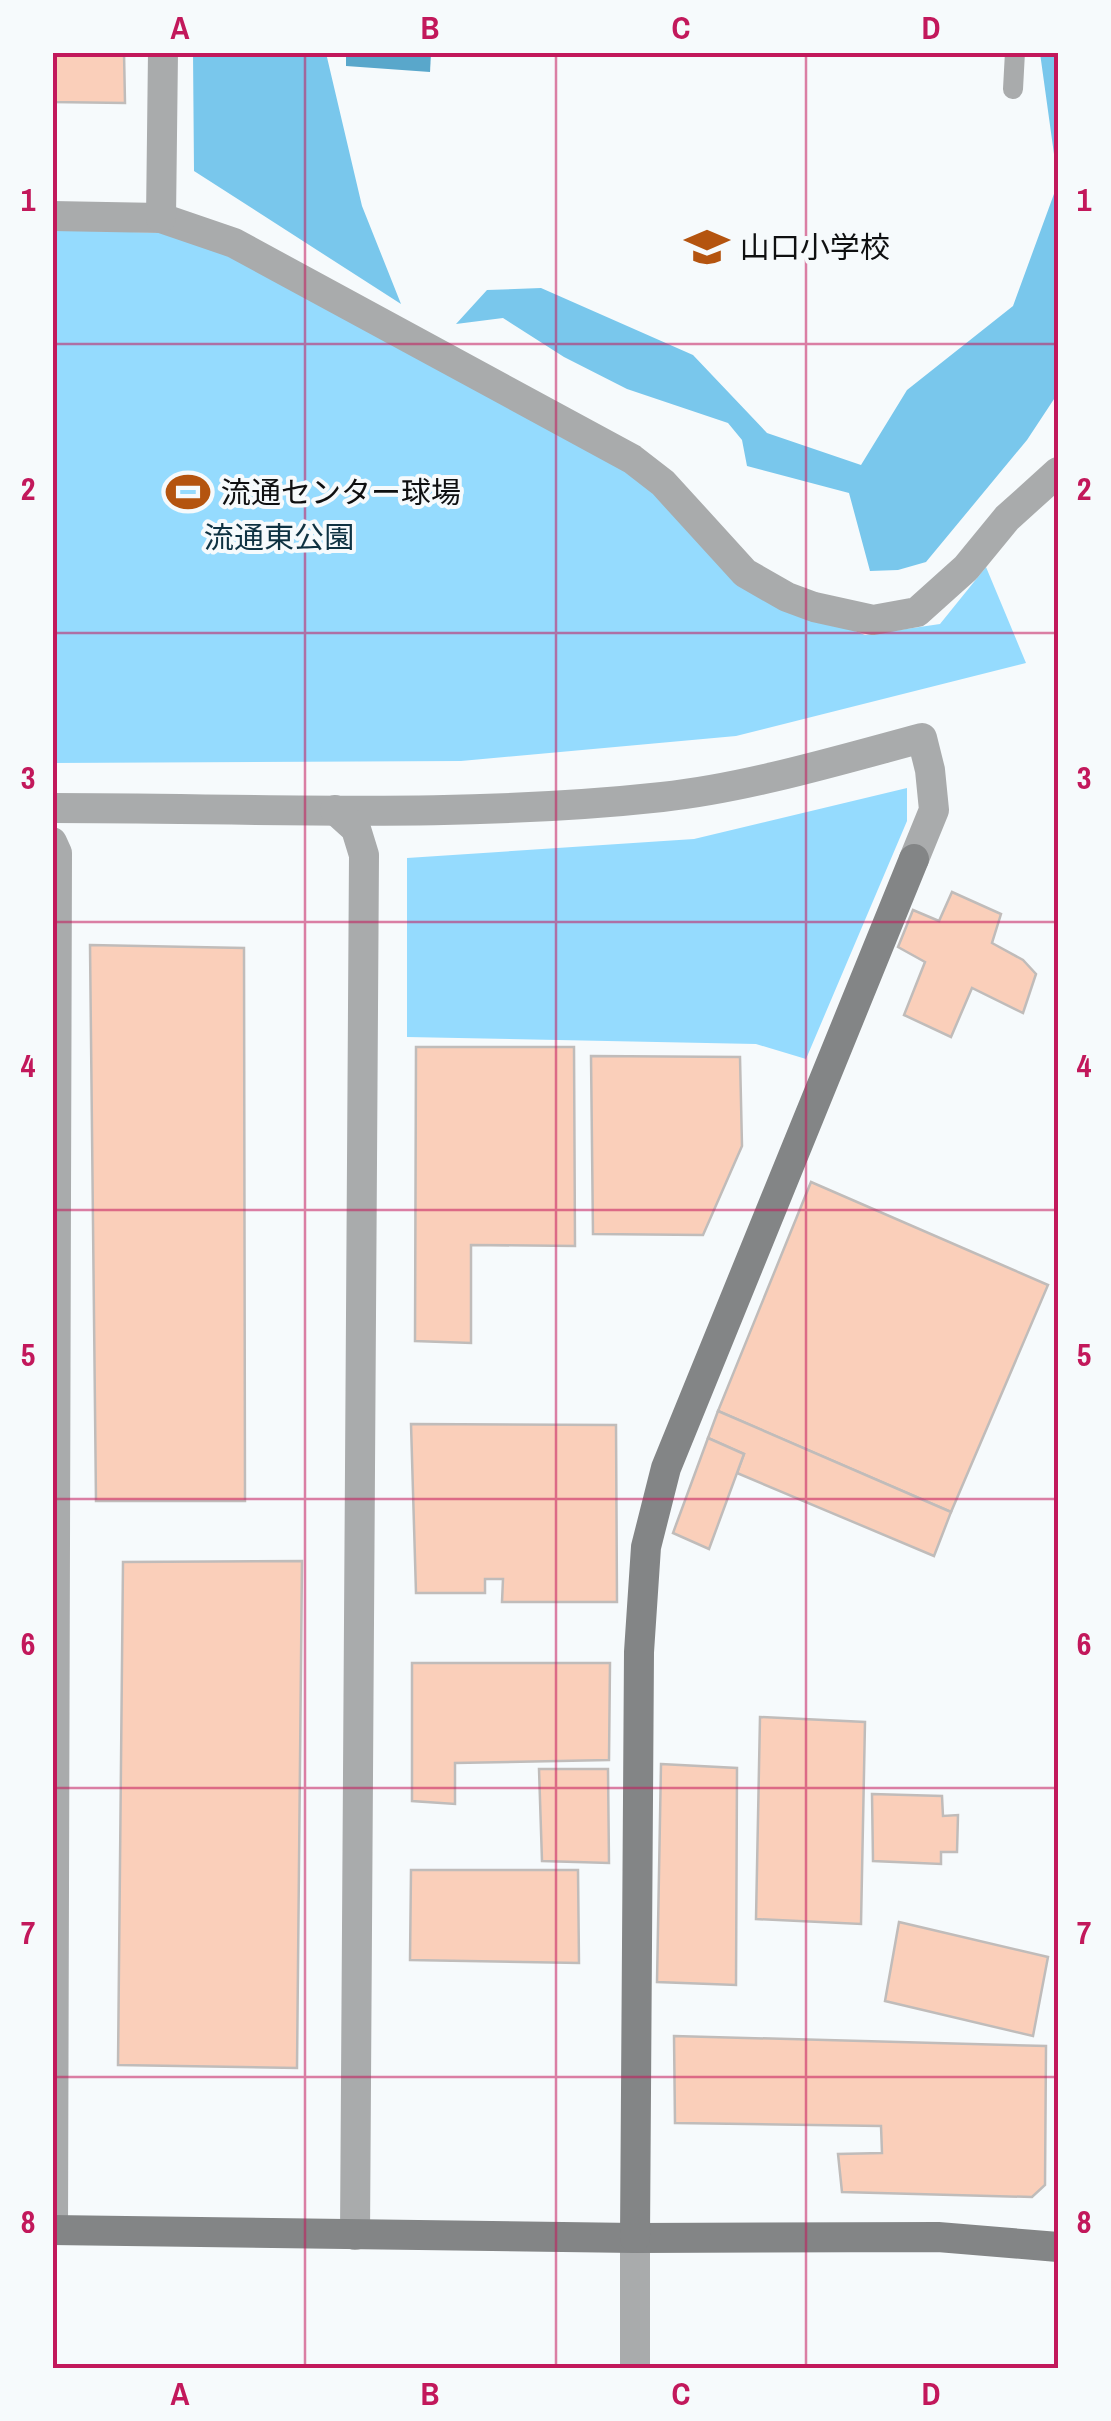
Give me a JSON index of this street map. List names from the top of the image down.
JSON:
{
  "parks": ["流通東公園"],
  "places": {
    "school or university": ["山口小学校"],
    "sports": ["流通センター球場"]
  },
  "grid": {
    "columns": [
      "A",
      "B",
      "C",
      "D"
    ],
    "rows": [
      "1",
      "2",
      "3",
      "4",
      "5",
      "6",
      "7",
      "8"
    ]
  }
}
